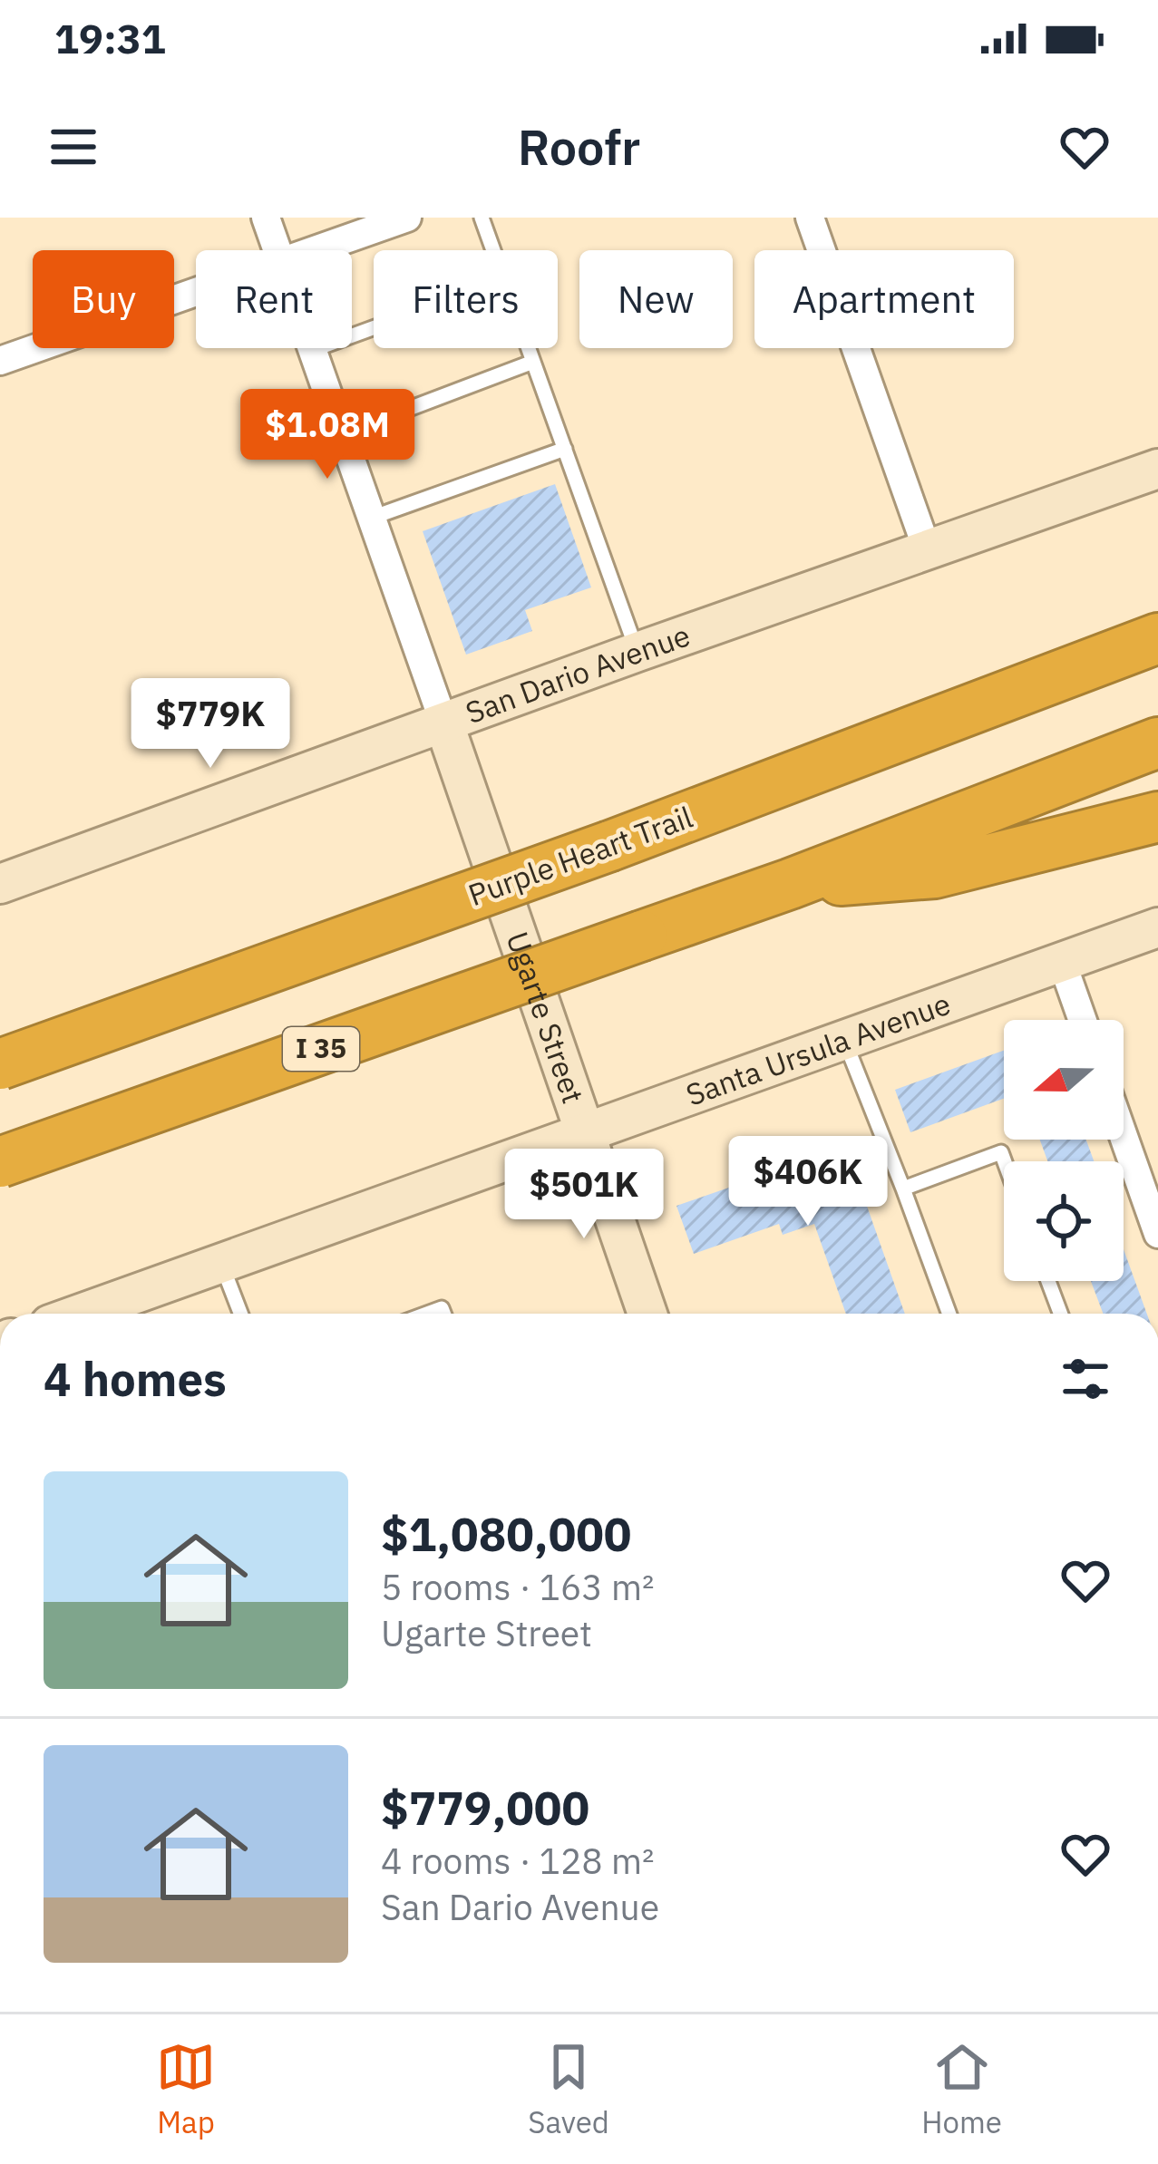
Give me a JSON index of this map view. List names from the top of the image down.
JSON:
{
  "streets": {
    "highway": ["Purple Heart Trail", "I 35"],
    "main road": ["San Dario Avenue", "Ugarte Street", "Santa Ursula Avenue"]
  },
  "crossings": [
    ["San Dario Avenue", "Ugarte Street"],
    ["Ugarte Street", "Santa Ursula Avenue"]
  ],
  "north": "left",
  "page": {
    "status": "19:31",
    "header": "Roofr",
    "chip": [
      "Buy",
      "Rent",
      "Filters",
      "New",
      "Apartment"
    ],
    "price": [
      "$1.08M",
      "$779K",
      "$406K",
      "$501K"
    ],
    "heading": "4 homes",
    "list": [
      {
        "name": "$1,080,000",
        "note": "5 rooms · 163 m² · Ugarte Street"
      },
      {
        "name": "$779,000",
        "note": "4 rooms · 128 m² · San Dario Avenue"
      }
    ],
    "tabs": ["Map", "Saved", "Home"]
  }
}
